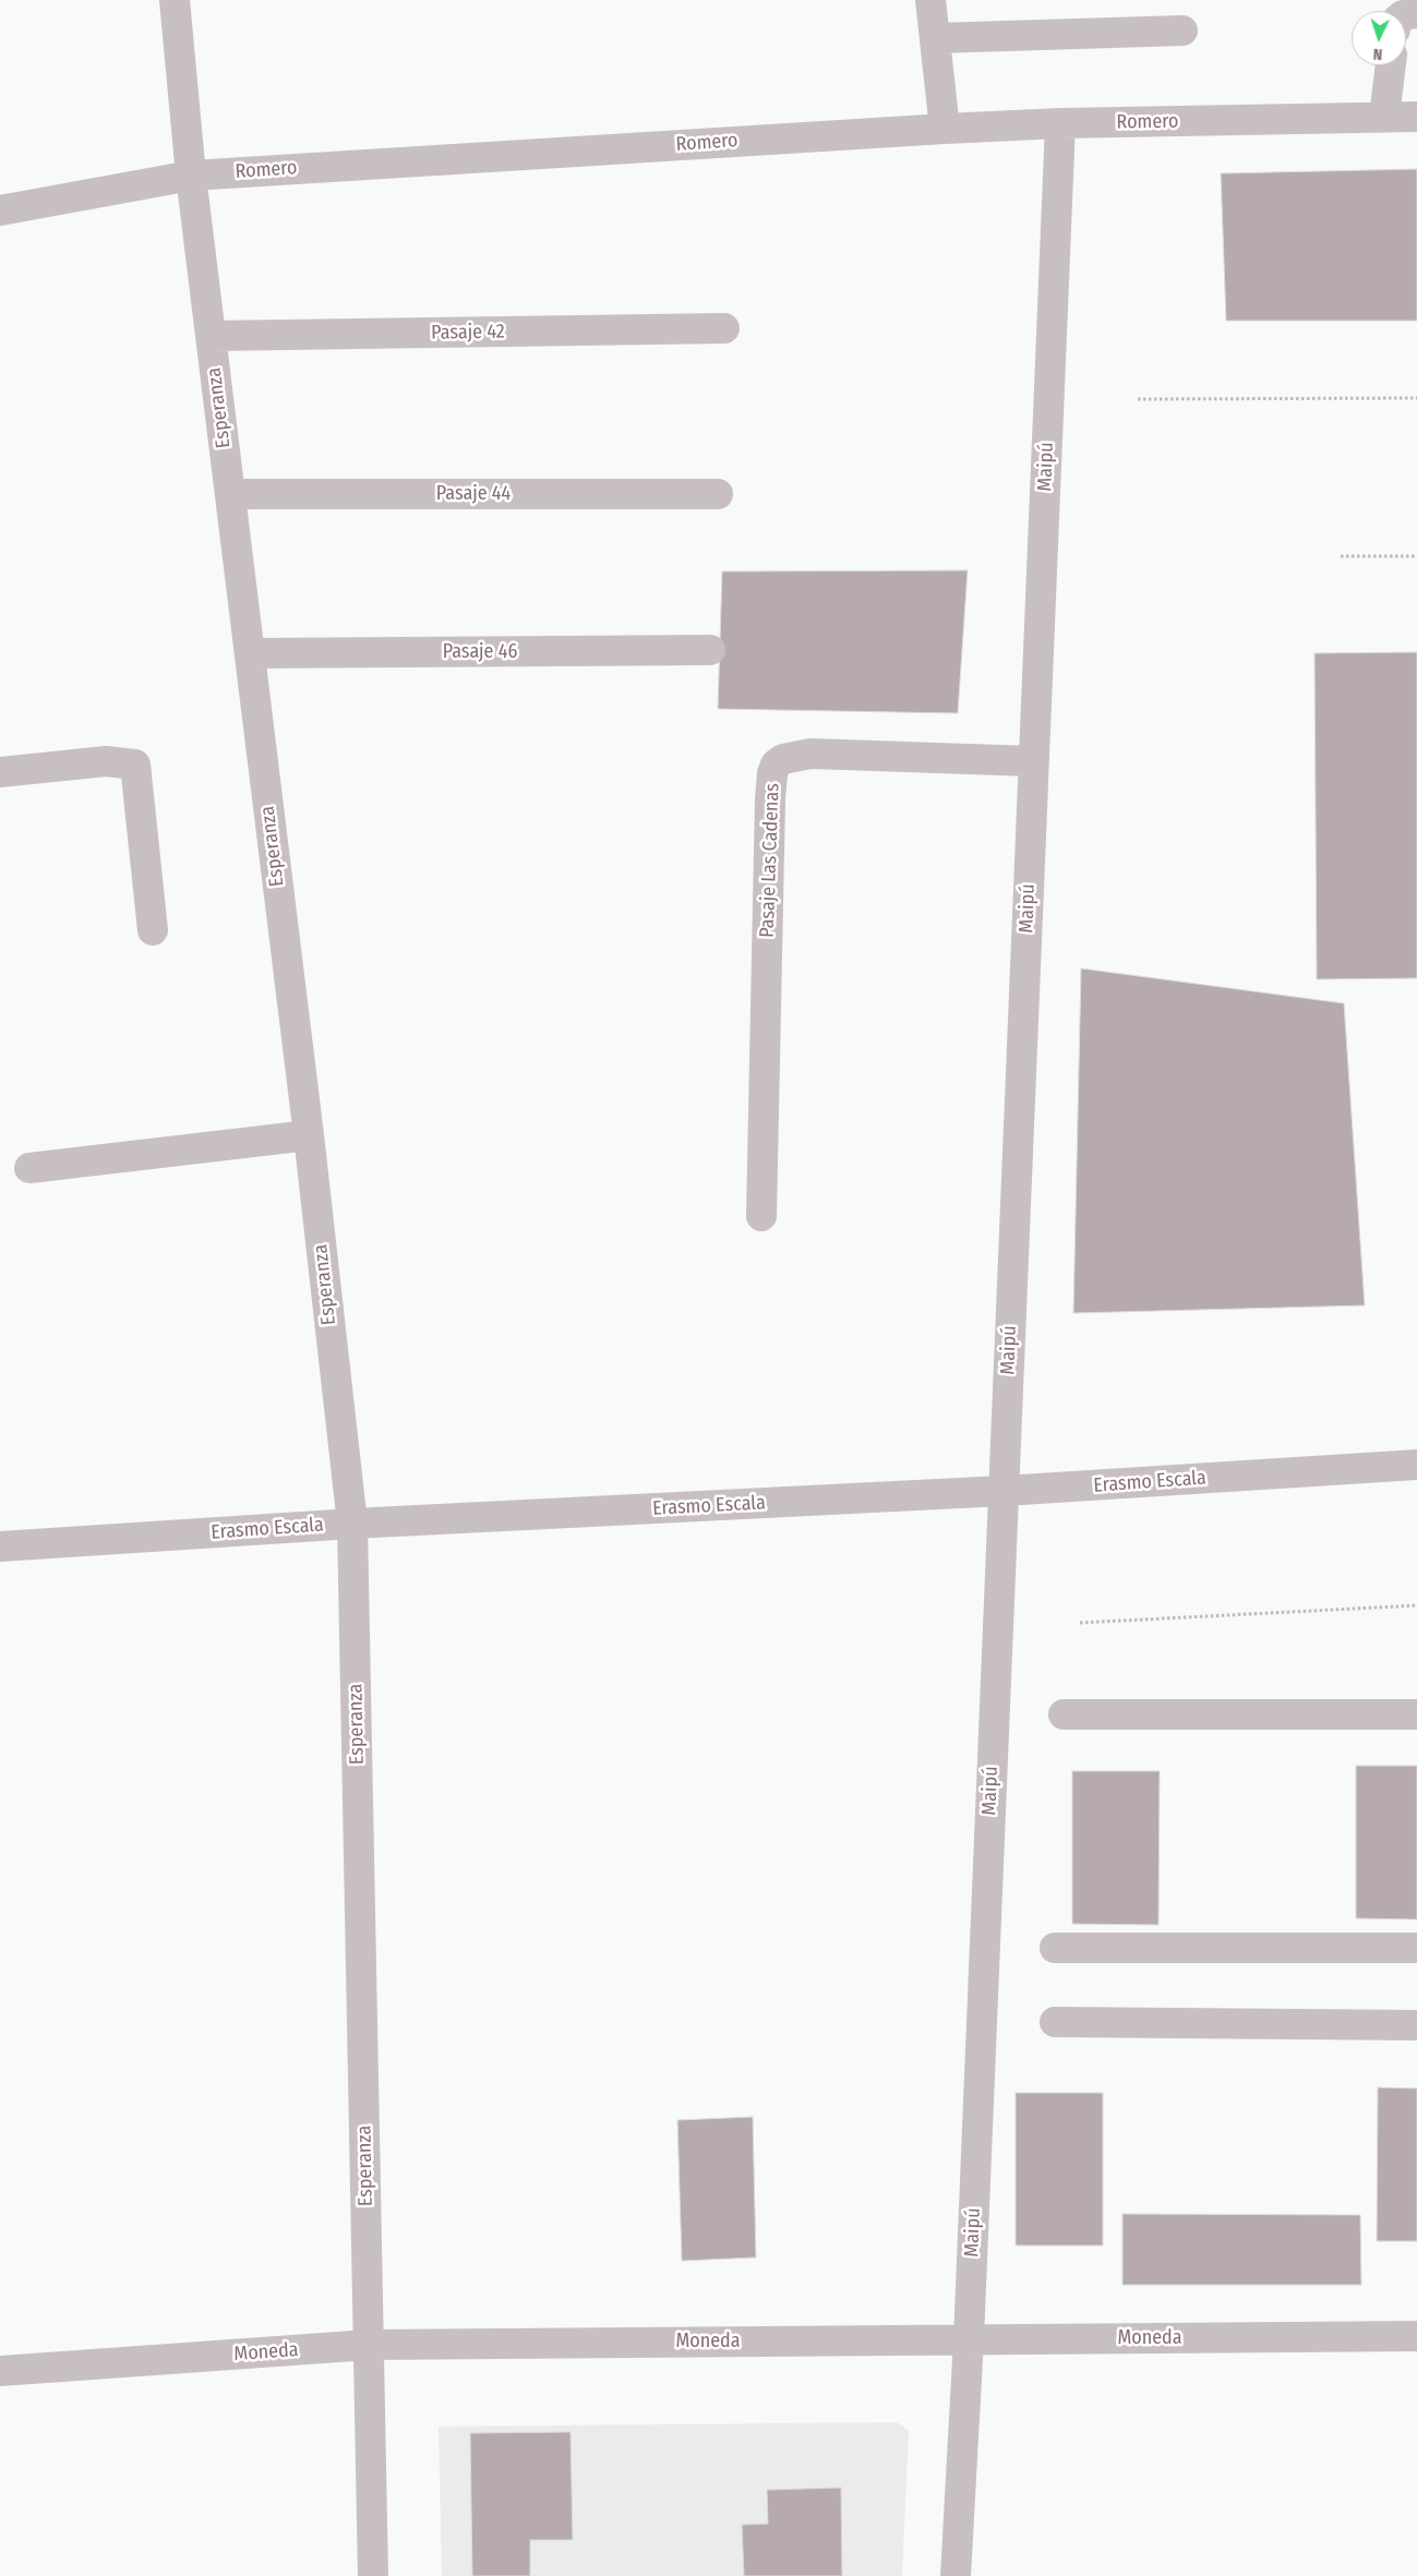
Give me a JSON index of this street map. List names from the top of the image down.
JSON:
{
  "streets": {
    "street": [
      "Romero",
      "Pasaje 42",
      "Esperanza",
      "Maipú",
      "Pasaje 44",
      "Pasaje 46",
      "Pasaje Las Cadenas",
      "Erasmo Escala",
      "Moneda"
    ]
  },
  "crossings": [
    ["Romero", "Esperanza"],
    ["Romero", "Maipú"],
    ["Pasaje 42", "Esperanza"],
    ["Esperanza", "Pasaje 44"],
    ["Esperanza", "Pasaje 46"],
    ["Esperanza", "Erasmo Escala"],
    ["Esperanza", "Moneda"],
    ["Maipú", "Pasaje Las Cadenas"],
    ["Maipú", "Erasmo Escala"],
    ["Maipú", "Moneda"]
  ],
  "north": "bottom"
}
